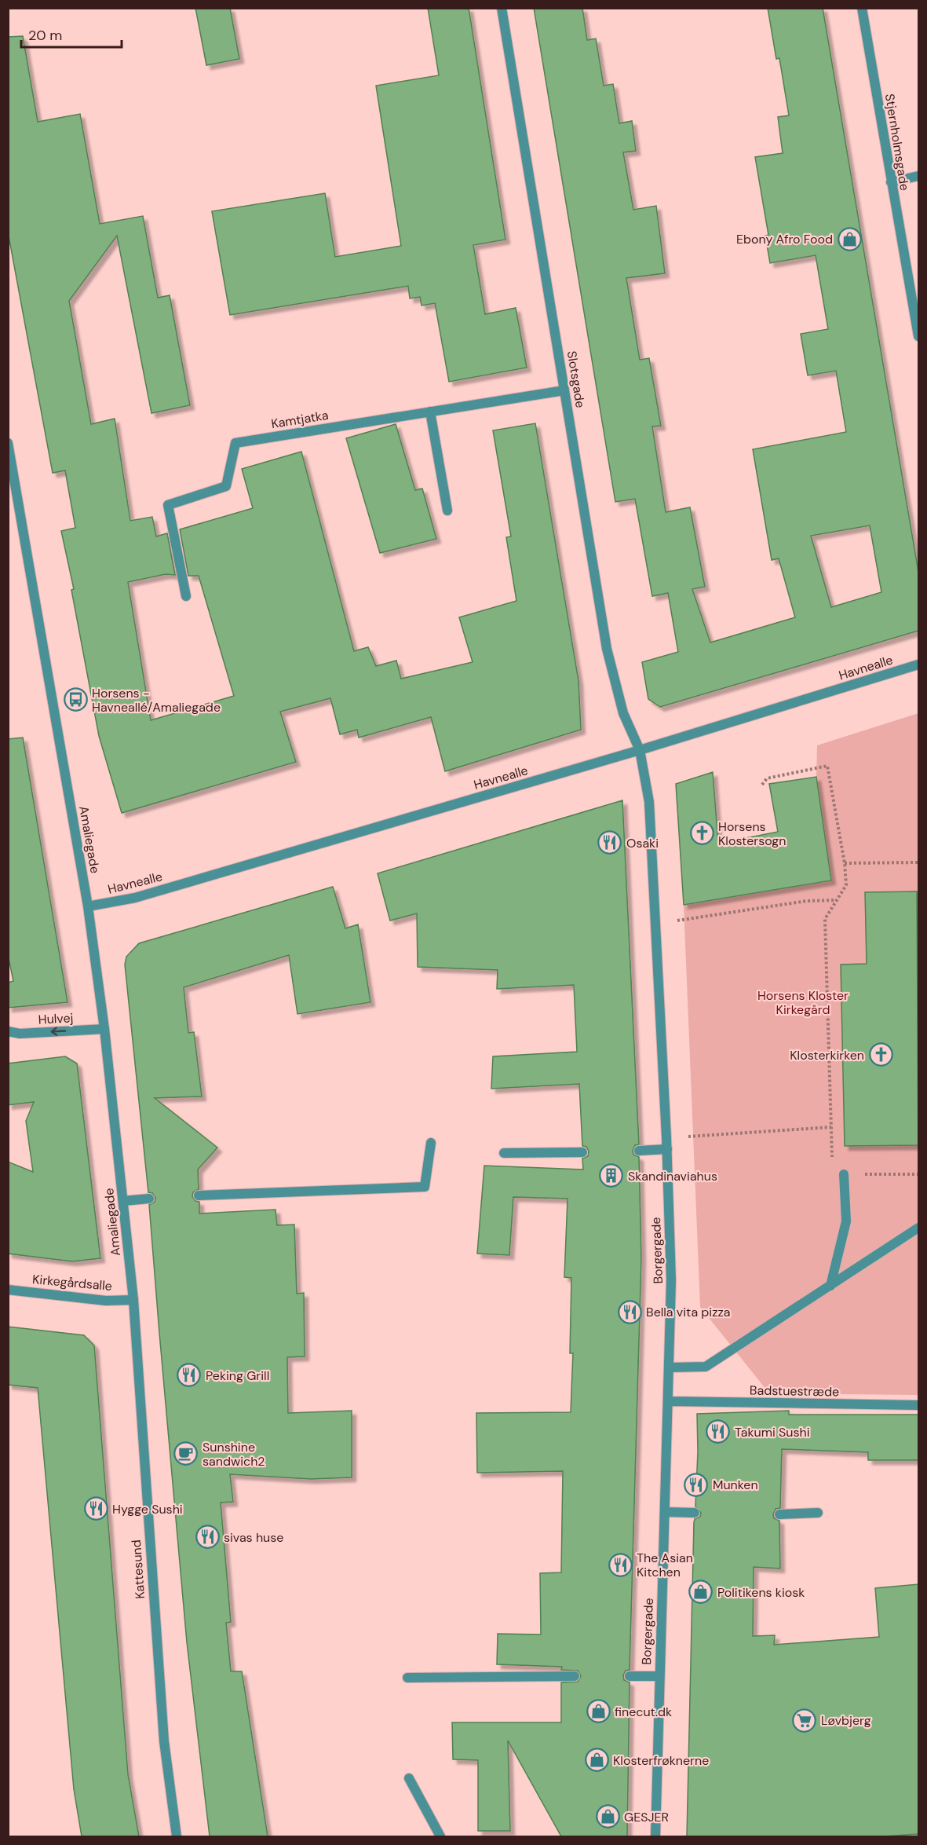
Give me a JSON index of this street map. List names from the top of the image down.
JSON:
{
  "streets": {
    "street": [
      "Stjernholmsgade",
      "Slotsgade",
      "Kamtjatka",
      "Havnealle",
      "Amaliegade",
      "Hulvej",
      "Borgergade",
      "Kirkegårdsalle",
      "Badstuestræde",
      "Kattesund"
    ]
  },
  "crossings": [
    ["Slotsgade", "Kamtjatka"],
    ["Slotsgade", "Havnealle"],
    ["Slotsgade", "Borgergade"],
    ["Havnealle", "Amaliegade"],
    ["Havnealle", "Borgergade"],
    ["Amaliegade", "Hulvej"],
    ["Amaliegade", "Kirkegårdsalle"],
    ["Amaliegade", "Kattesund"],
    ["Borgergade", "Badstuestræde"],
    ["Kirkegårdsalle", "Kattesund"]
  ],
  "one_way": ["Hulvej"],
  "parks": ["Horsens Kloster Kirkegård"],
  "places": {
    "shop": [
      "Ebony Afro Food",
      "Politikens kiosk",
      "finecut.dk",
      "Klosterfrøknerne",
      "GESJER"
    ],
    "bus stop": ["Horsens - Havneallé/Amaliegade"],
    "church": ["Horsens Klostersogn", "Klosterkirken"],
    "restaurant": [
      "Osaki",
      "Bella vita pizza",
      "Peking Grill",
      "Takumi Sushi",
      "Munken",
      "Hygge Sushi",
      "sivas huse",
      "The Asian Kitchen"
    ],
    "building": ["Skandinaviahus"],
    "cafe": ["Sunshine sandwich2"],
    "supermarket": ["Løvbjerg"]
  },
  "scale_bar": "20 m"
}
